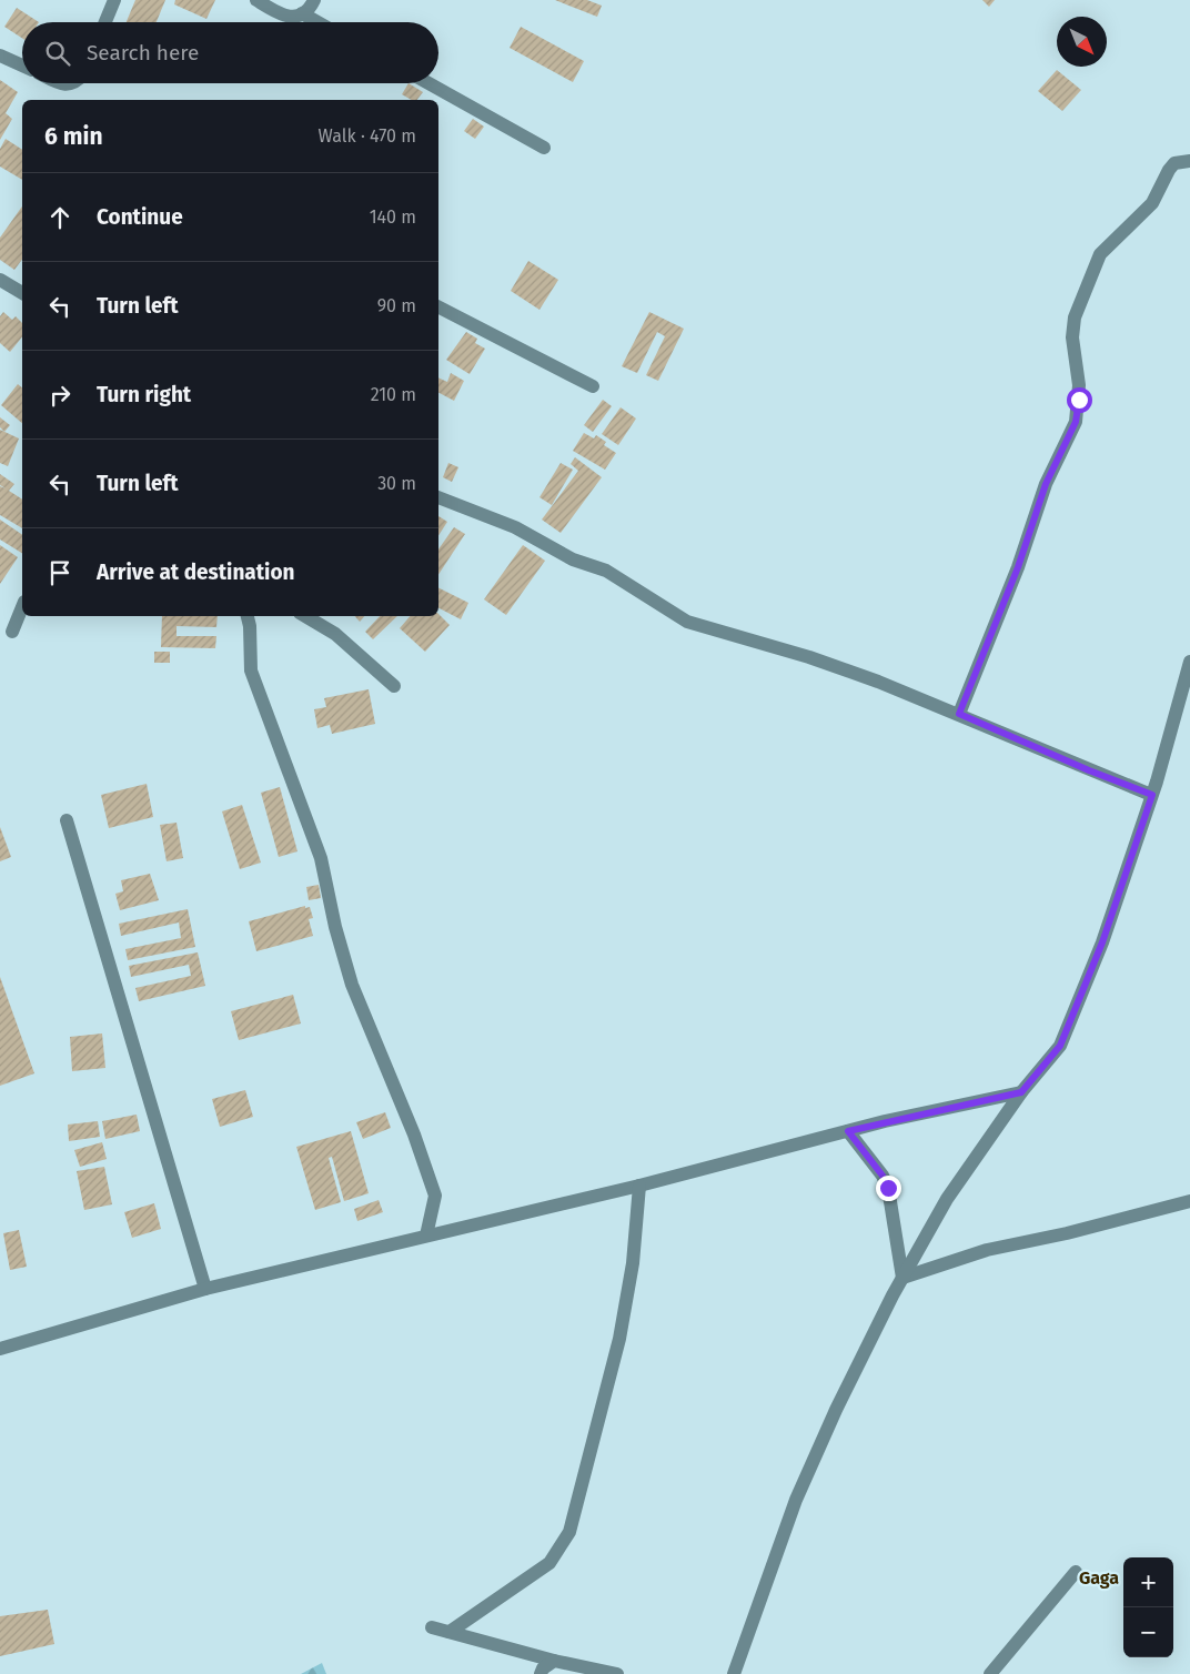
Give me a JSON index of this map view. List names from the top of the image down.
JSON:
{
  "districts": ["Gaga"],
  "north": "bottom right",
  "page": {
    "search": "Search here",
    "heading": ["6 min", "Walk · 470 m"],
    "list": [
      ["Continue", "140 m"],
      ["Turn left", "90 m"],
      ["Turn right", "210 m"],
      ["Turn left", "30 m"],
      "Arrive at destination"
    ],
    "map_buttons": ["+", "−"]
  }
}
